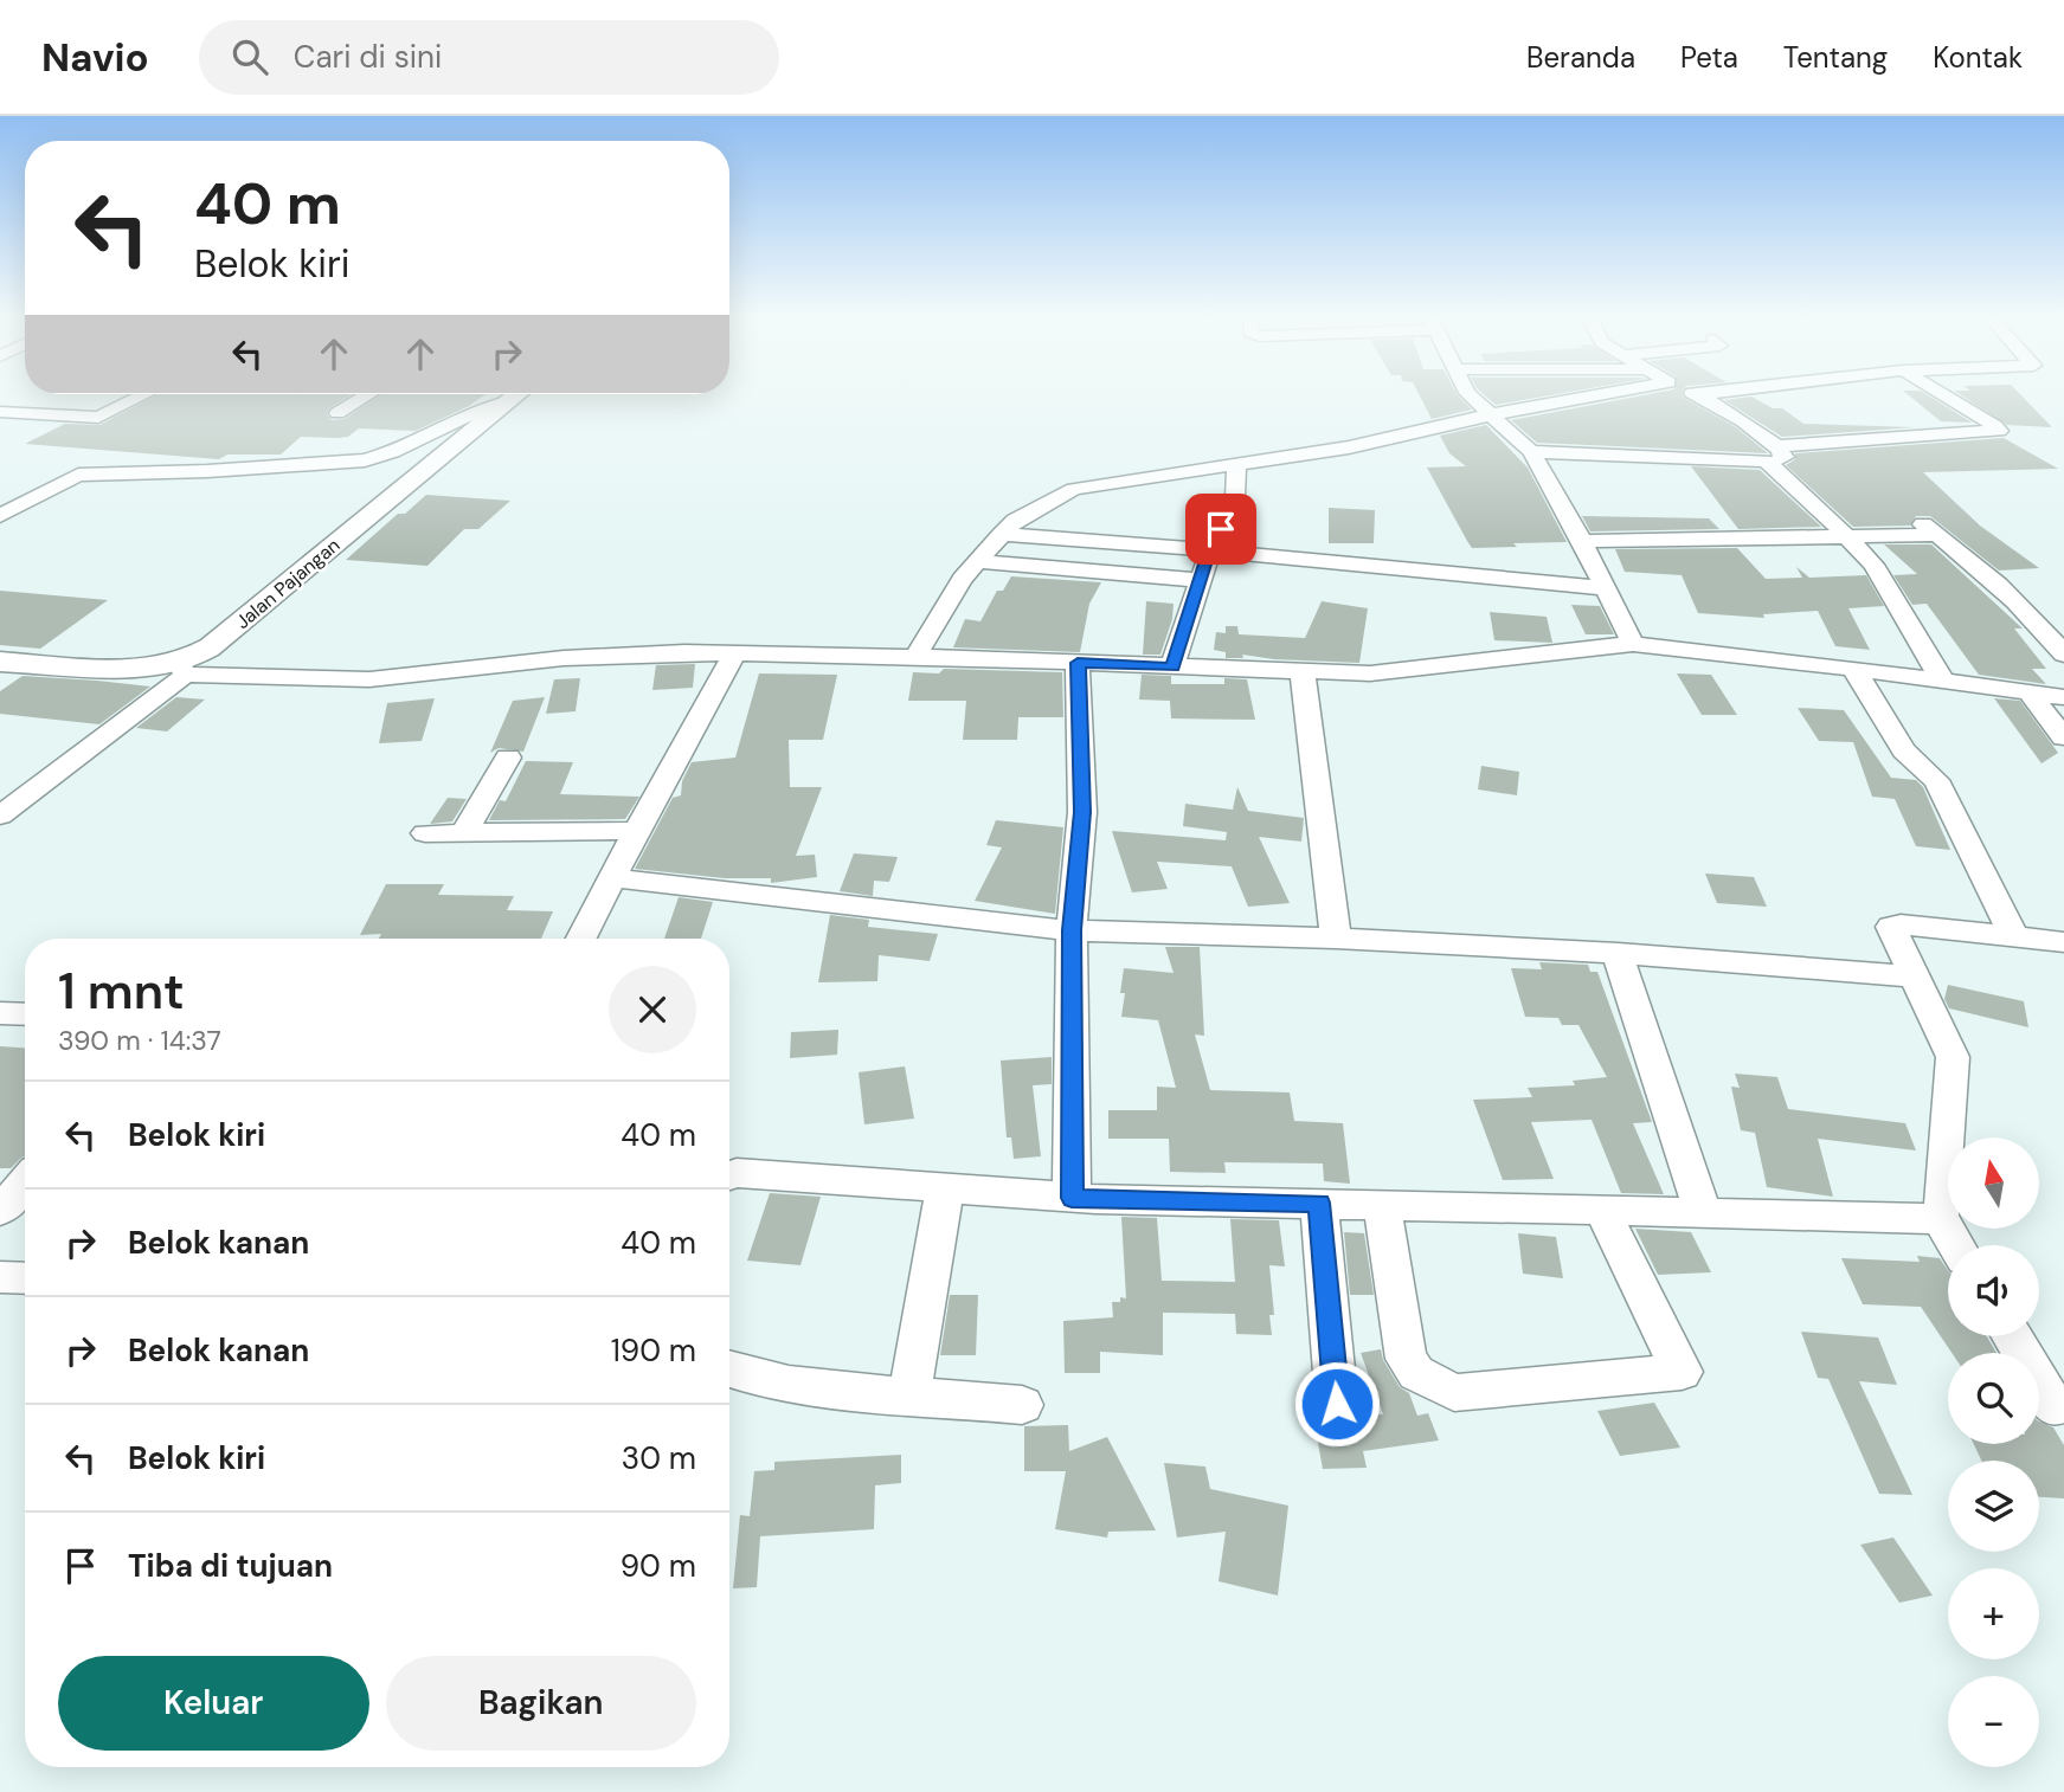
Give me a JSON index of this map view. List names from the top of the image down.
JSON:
{
  "streets": {
    "main road": ["Jalan Pajangan"]
  },
  "north": "top",
  "page": {
    "header": "Navio",
    "search": "Cari di sini",
    "nav": [
      "Beranda",
      "Peta",
      "Tentang",
      "Kontak"
    ],
    "turn": ["40 m", "Belok kiri"],
    "heading": ["1 mnt", "390 m · 14:37"],
    "list": [
      {
        "name": "Belok kiri",
        "value": "40 m"
      },
      {
        "name": "Belok kanan",
        "value": "40 m"
      },
      {
        "name": "Belok kanan",
        "value": "190 m"
      },
      {
        "name": "Belok kiri",
        "value": "30 m"
      },
      {
        "name": "Tiba di tujuan",
        "value": "90 m"
      }
    ],
    "map_buttons": ["+", "−"],
    "buttons": ["Keluar", "Bagikan"]
  }
}
